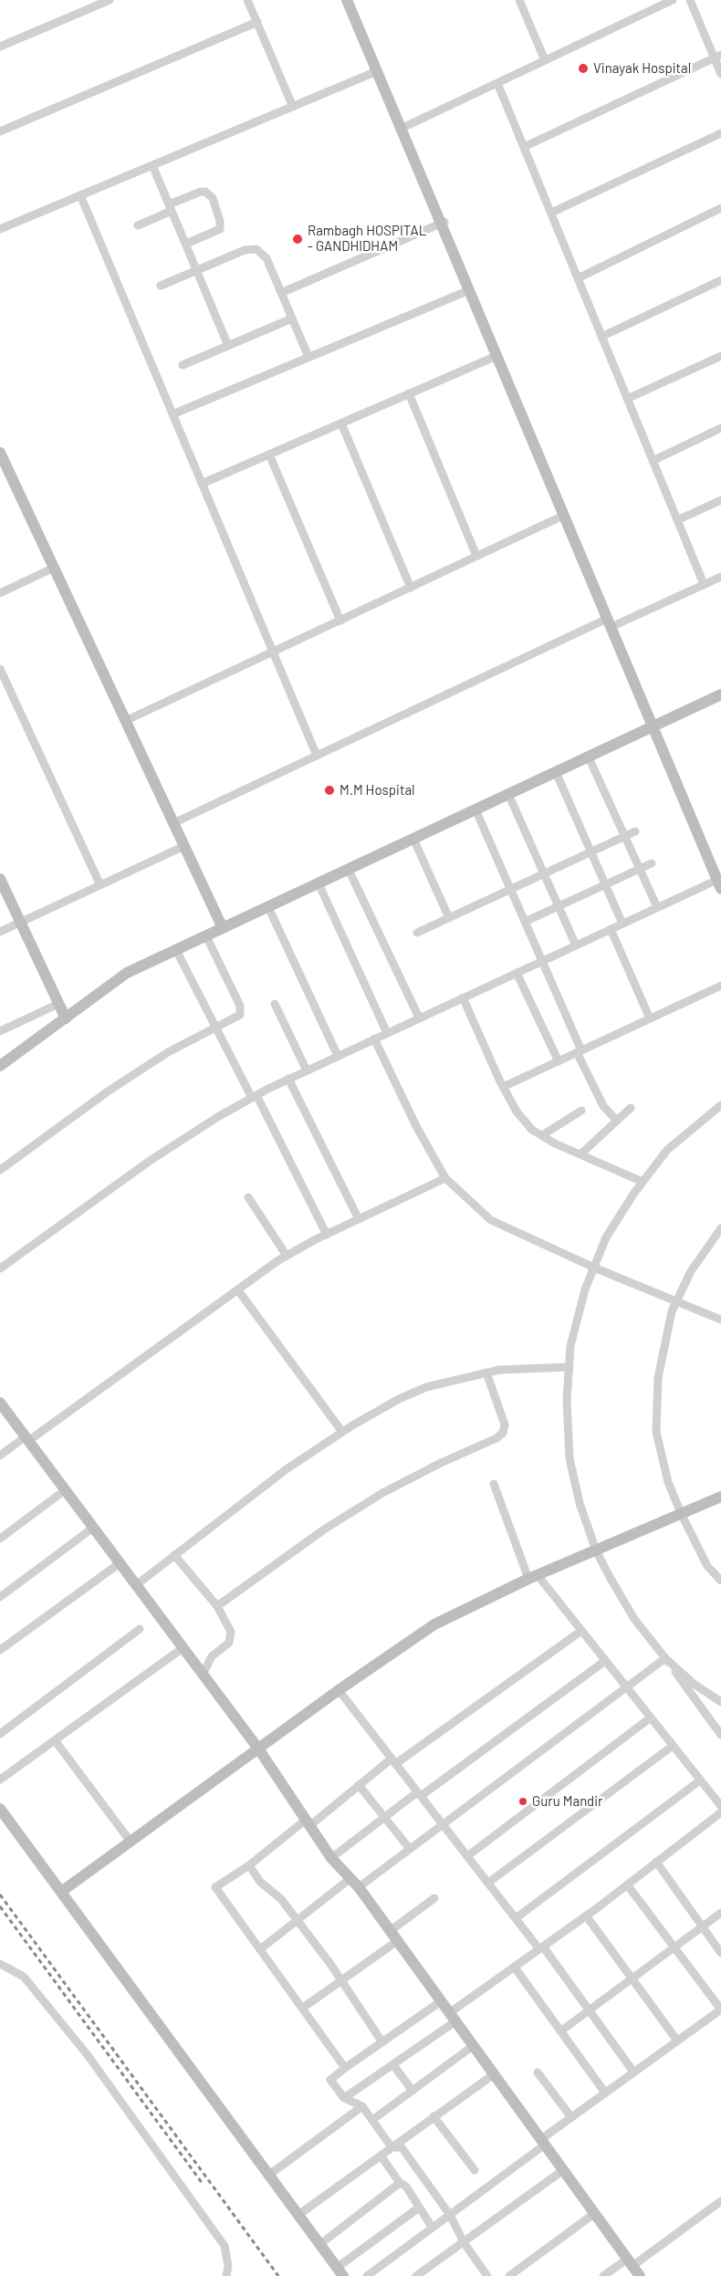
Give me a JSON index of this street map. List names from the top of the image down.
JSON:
{
  "places": [
    "Vinayak Hospital",
    "Rambagh HOSPITAL - GANDHIDHAM",
    "M.M Hospital",
    "Guru Mandir"
  ]
}
